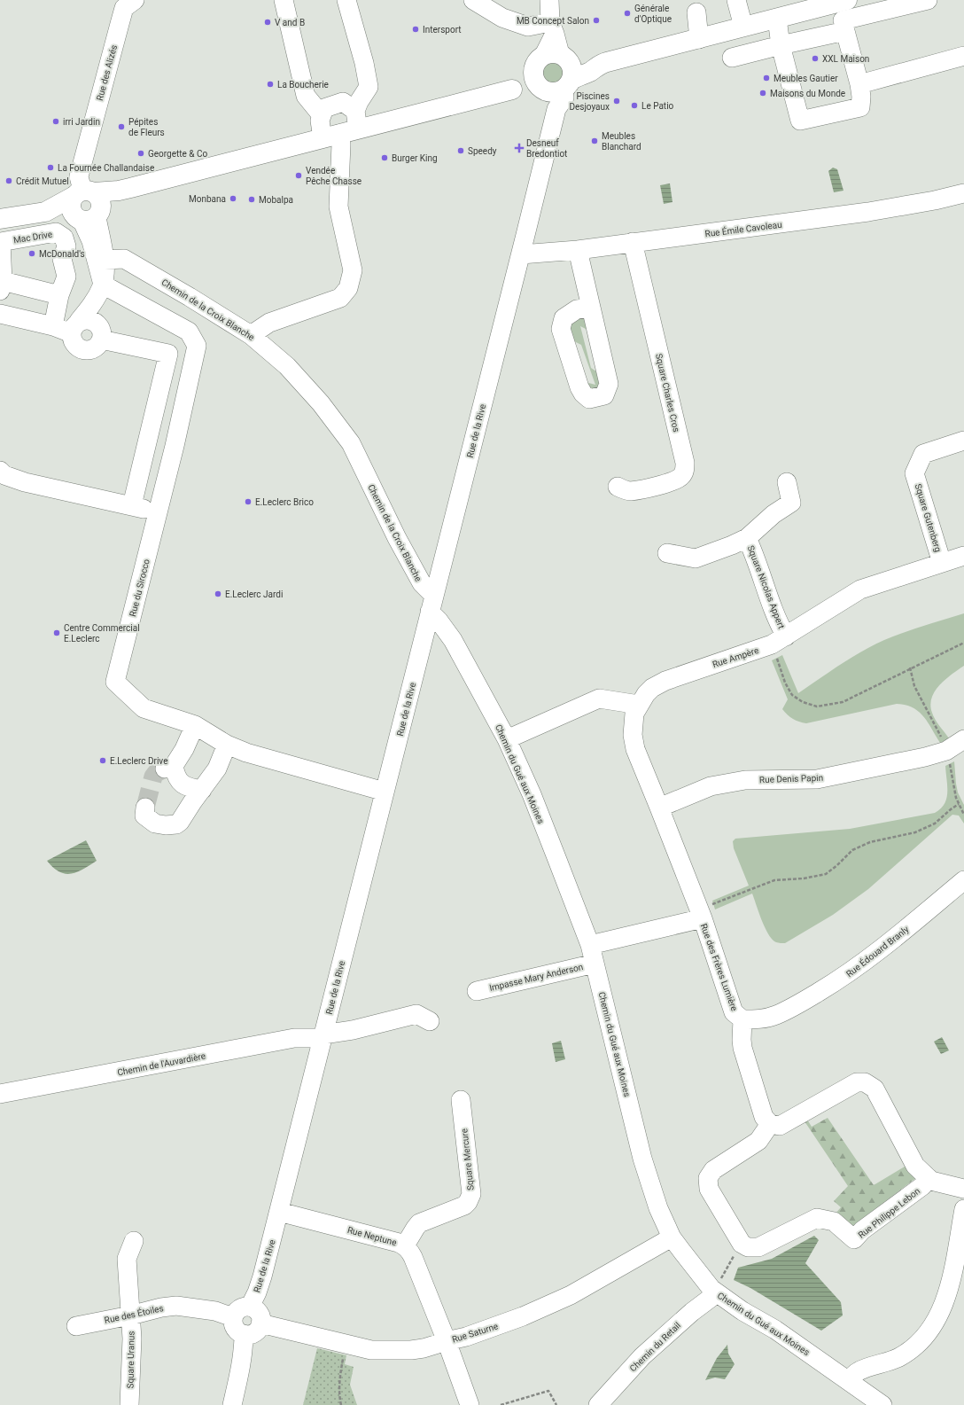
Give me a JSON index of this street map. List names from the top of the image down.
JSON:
{
  "streets": {
    "street": [
      "Rue des Alizés",
      "Rue Émile Cavoleau",
      "Mac Drive",
      "Chemin de la Croix Blanche",
      "Square Charles Cros",
      "Rue de la Rive",
      "Square Gutenberg",
      "Square Nicolas Appert",
      "Rue du Sirocco",
      "Rue Ampère",
      "Chemin du Gué aux Moines",
      "Rue Denis Papin",
      "Rue Édouard Branly",
      "Rue des Frères Lumière",
      "Impasse Mary Anderson",
      "Chemin de l'Auvardière",
      "Square Mercure",
      "Rue Philippe Lebon",
      "Rue Neptune",
      "Rue des Étoiles",
      "Rue Saturne",
      "Chemin du Retail",
      "Square Uranus"
    ]
  },
  "crossings": [
    ["Rue Émile Cavoleau", "Square Charles Cros"],
    ["Rue Émile Cavoleau", "Rue de la Rive"],
    ["Chemin de la Croix Blanche", "Rue de la Rive"],
    ["Chemin de la Croix Blanche", "Chemin du Gué aux Moines"],
    ["Rue de la Rive", "Rue du Sirocco"],
    ["Rue de la Rive", "Chemin du Gué aux Moines"],
    ["Rue de la Rive", "Chemin de l'Auvardière"],
    ["Rue de la Rive", "Rue Neptune"],
    ["Rue de la Rive", "Rue des Étoiles"],
    ["Rue de la Rive", "Rue Saturne"],
    ["Square Gutenberg", "Rue Ampère"],
    ["Square Nicolas Appert", "Rue Ampère"],
    ["Rue Ampère", "Rue des Frères Lumière"],
    ["Chemin du Gué aux Moines", "Impasse Mary Anderson"],
    ["Chemin du Gué aux Moines", "Rue Saturne"],
    ["Chemin du Gué aux Moines", "Chemin du Retail"],
    ["Rue Denis Papin", "Rue des Frères Lumière"],
    ["Rue Édouard Branly", "Rue des Frères Lumière"],
    ["Square Mercure", "Rue Neptune"],
    ["Rue Neptune", "Rue Saturne"],
    ["Rue des Étoiles", "Rue Saturne"],
    ["Rue des Étoiles", "Square Uranus"]
  ],
  "places": {
    "other": [
      "Générale d'Optique",
      "MB Concept Salon",
      "V and B",
      "Intersport",
      "XXL Maison",
      "Meubles Gautier",
      "La Boucherie",
      "Maisons du Monde",
      "Piscines Desjoyaux",
      "Le Patio",
      "irri Jardin",
      "Pépites de Fleurs",
      "Meubles Blanchard",
      "Speedy",
      "Georgette & Co",
      "Burger King",
      "La Fournée Challandaise",
      "Vendée Pêche Chasse",
      "Crédit Mutuel",
      "Monbana",
      "Mobalpa",
      "McDonald's",
      "E.Leclerc Brico",
      "E.Leclerc Jardi",
      "Centre Commercial E.Leclerc",
      "E.Leclerc Drive"
    ],
    "health": ["Desneuf Bredontiot"]
  }
}
